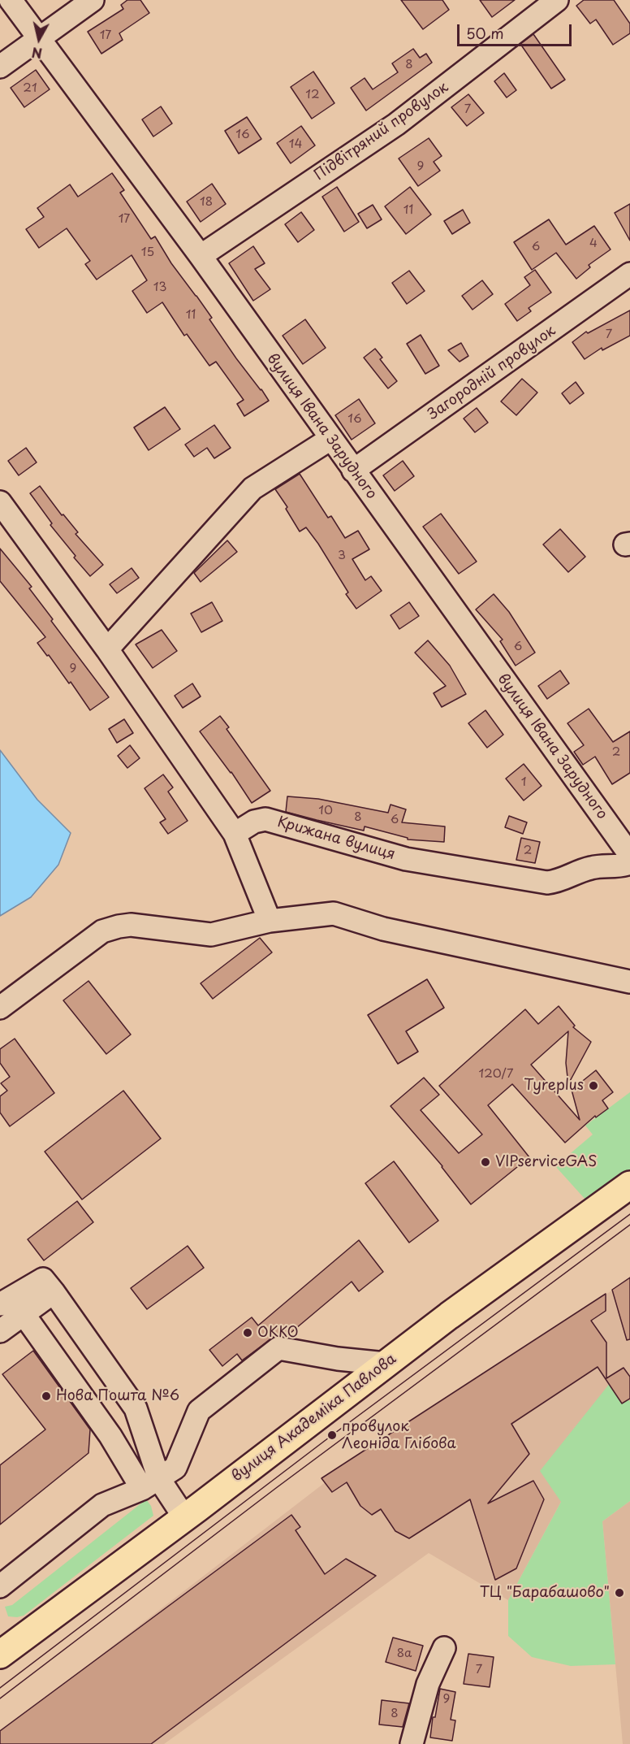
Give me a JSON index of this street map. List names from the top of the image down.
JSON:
{
  "streets": {
    "main road": ["вулиця Академіка Павлова"],
    "street": [
      "Підвітряний провулок",
      "Загородній провулок",
      "вулиця Івана Зарудного",
      "Крижана вулиця"
    ]
  },
  "crossings": [
    ["Підвітряний провулок", "вулиця Івана Зарудного"],
    ["Загородній провулок", "вулиця Івана Зарудного"]
  ],
  "places": [
    "Tyreplus",
    "VIPserviceGAS",
    "ОККО",
    "Нова Пошта №6",
    "провулок Леоніда Глібова",
    "ТЦ \"Барабашово\""
  ],
  "house_numbers": [
    "17",
    "8",
    "21",
    "12",
    "7",
    "16",
    "14",
    "9",
    "18",
    "11",
    "17",
    "4",
    "6",
    "15",
    "13",
    "11",
    "7",
    "16",
    "3",
    "6",
    "9",
    "2",
    "1",
    "10",
    "8",
    "6",
    "2",
    "120/7",
    "8а",
    "7",
    "9",
    "8"
  ],
  "scale_bar": "50 m",
  "north": "bottom"
}
